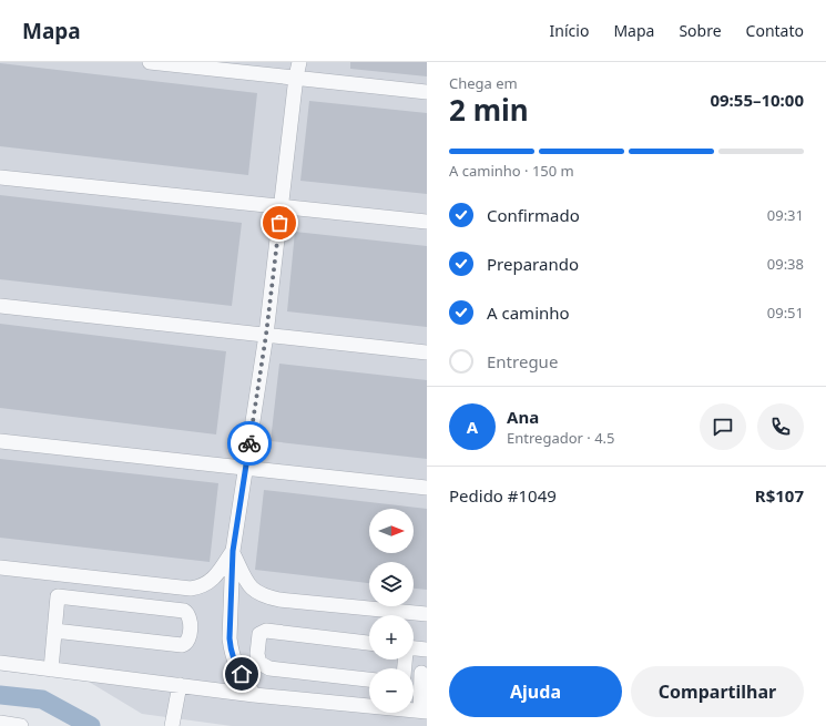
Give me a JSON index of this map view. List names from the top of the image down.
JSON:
{
  "north": "right",
  "page": {
    "header": "Mapa",
    "nav": [
      "Início",
      "Mapa",
      "Sobre",
      "Contato"
    ],
    "heading": ["2 min", "Chega em", "09:55–10:00"],
    "panel": [
      "Ana",
      "Entregador · 4.5",
      "Pedido #1049",
      "R$107"
    ],
    "bar": "A caminho · 150 m",
    "list": [
      ["Confirmado", "09:31"],
      ["Preparando", "09:38"],
      ["A caminho", "09:51"],
      "Entregue"
    ],
    "round": "A",
    "map_buttons": ["+", "−"],
    "buttons": ["Ajuda", "Compartilhar"]
  }
}
